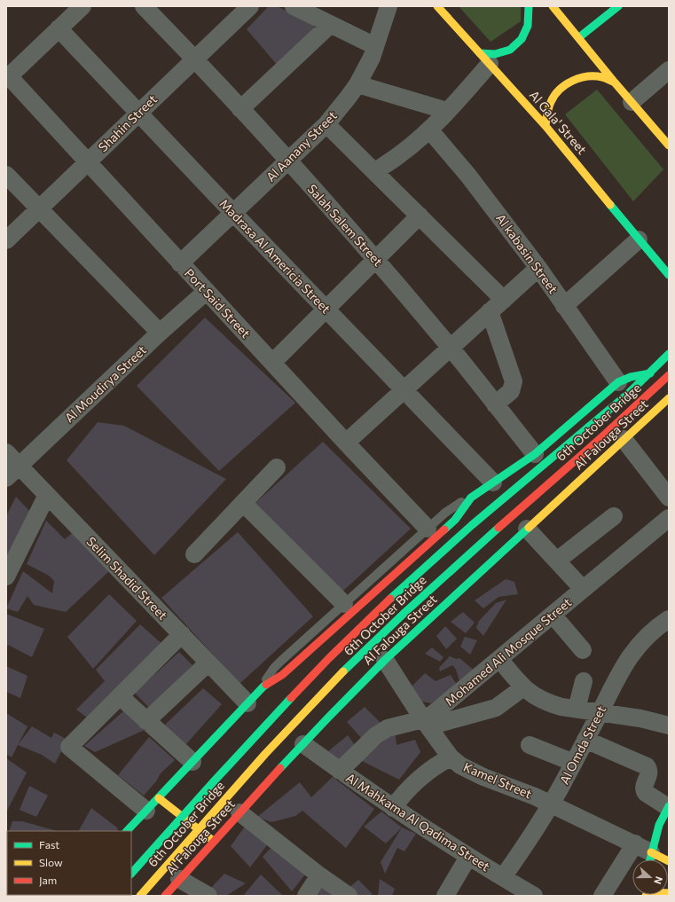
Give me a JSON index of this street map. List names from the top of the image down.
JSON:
{
  "streets": {
    "main road": ["Al Gala' Street", "6th October Bridge", "Al Falouga Street"],
    "street": [
      "Shahin Street",
      "Al Aanany Street",
      "Salah Salem Street",
      "Al kabasin Street",
      "Madrasa Al Americia Street",
      "Port Said Street",
      "Al Moudirya Street",
      "Selim Shadid Street",
      "Mohamed Ali Mosque Street",
      "Al Omda Street",
      "Kamel Street",
      "Al Mahkama Al Qadima Street"
    ]
  },
  "crossings": [
    ["Shahin Street", "Salah Salem Street"],
    ["Shahin Street", "Madrasa Al Americia Street"],
    ["Shahin Street", "Port Said Street"],
    ["Al Aanany Street", "Salah Salem Street"],
    ["Al Aanany Street", "Madrasa Al Americia Street"],
    ["Al Aanany Street", "Port Said Street"],
    ["Port Said Street", "Al Moudirya Street"],
    ["Al Moudirya Street", "Selim Shadid Street"],
    ["Al Falouga Street", "Kamel Street"],
    ["Al Falouga Street", "Al Mahkama Al Qadima Street"],
    ["Mohamed Ali Mosque Street", "Kamel Street"],
    ["Mohamed Ali Mosque Street", "Al Mahkama Al Qadima Street"],
    ["Al Omda Street", "Kamel Street"],
    ["Al Omda Street", "Al Mahkama Al Qadima Street"]
  ],
  "legend": ["Fast", "Slow", "Jam"],
  "north": "right"
}
